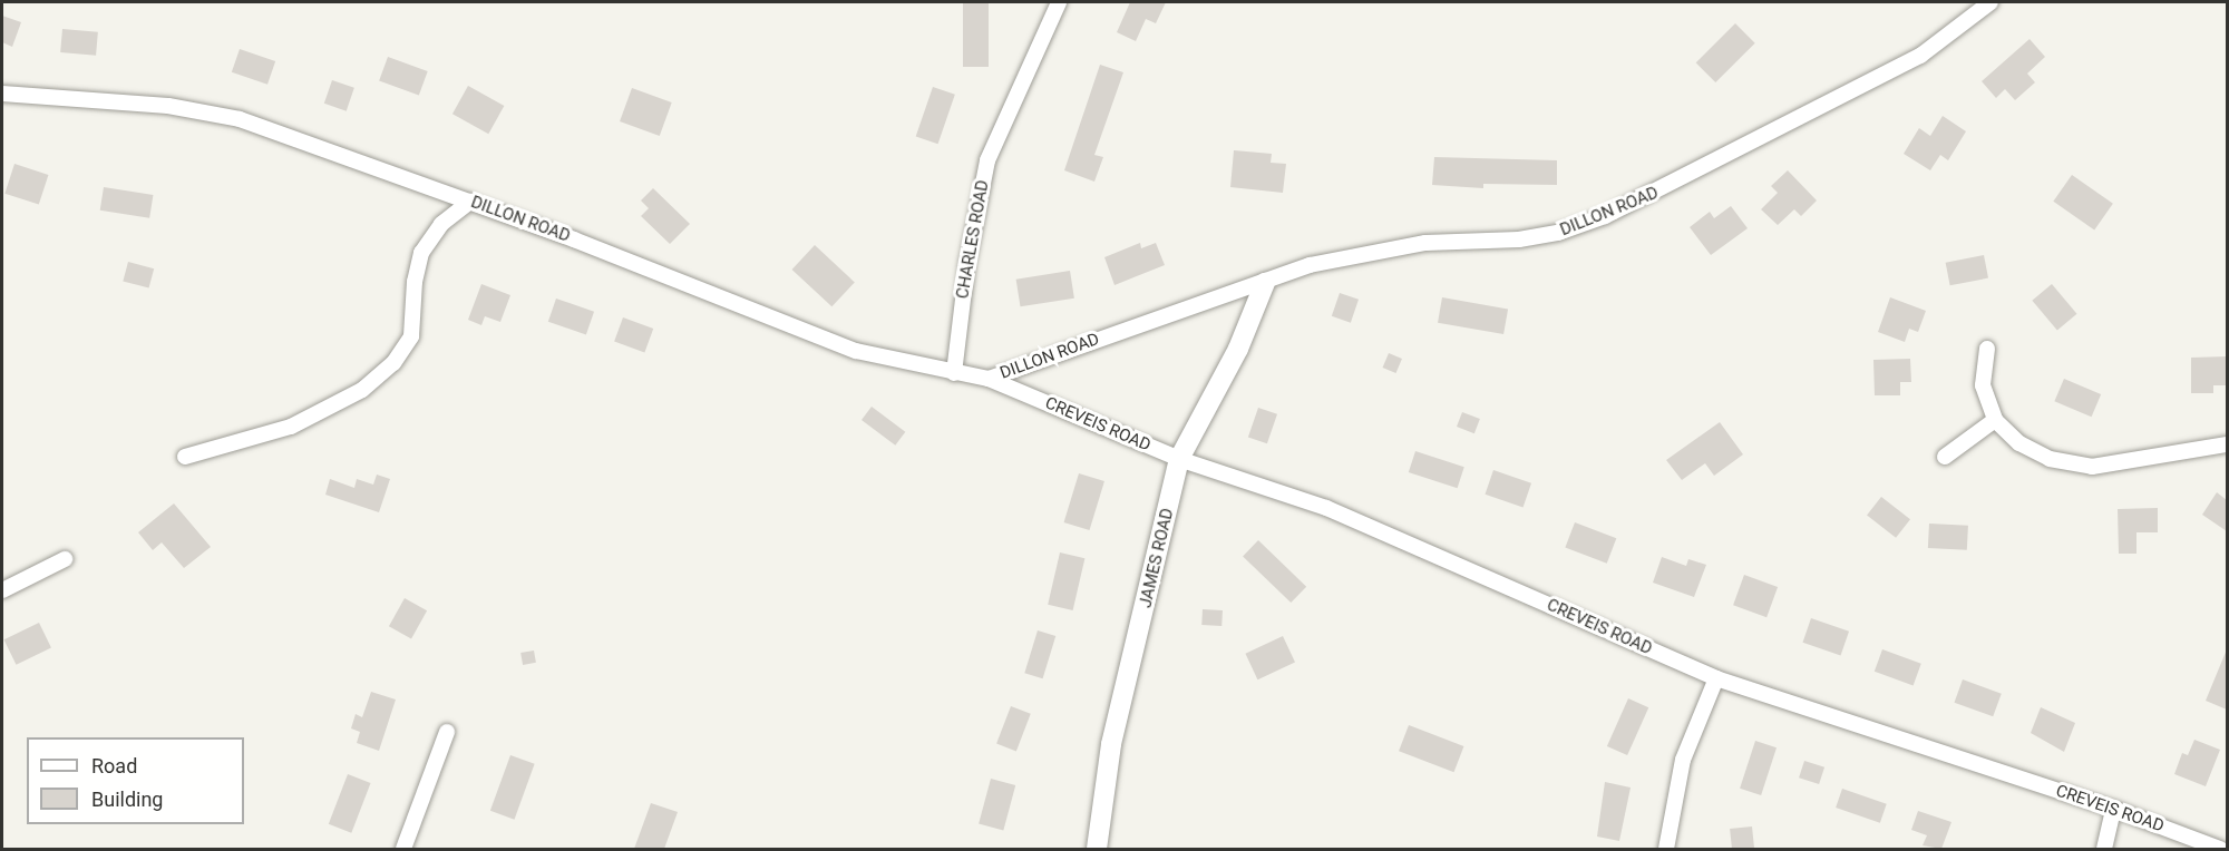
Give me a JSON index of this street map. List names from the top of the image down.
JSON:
{
  "streets": {
    "street": [
      "DILLON ROAD",
      "CHARLES ROAD",
      "CREVEIS ROAD",
      "JAMES ROAD"
    ]
  },
  "crossings": [
    ["DILLON ROAD", "CHARLES ROAD"],
    ["DILLON ROAD", "CREVEIS ROAD"],
    ["DILLON ROAD", "JAMES ROAD"],
    ["CREVEIS ROAD", "JAMES ROAD"]
  ],
  "legend": ["Road", "Building"]
}
